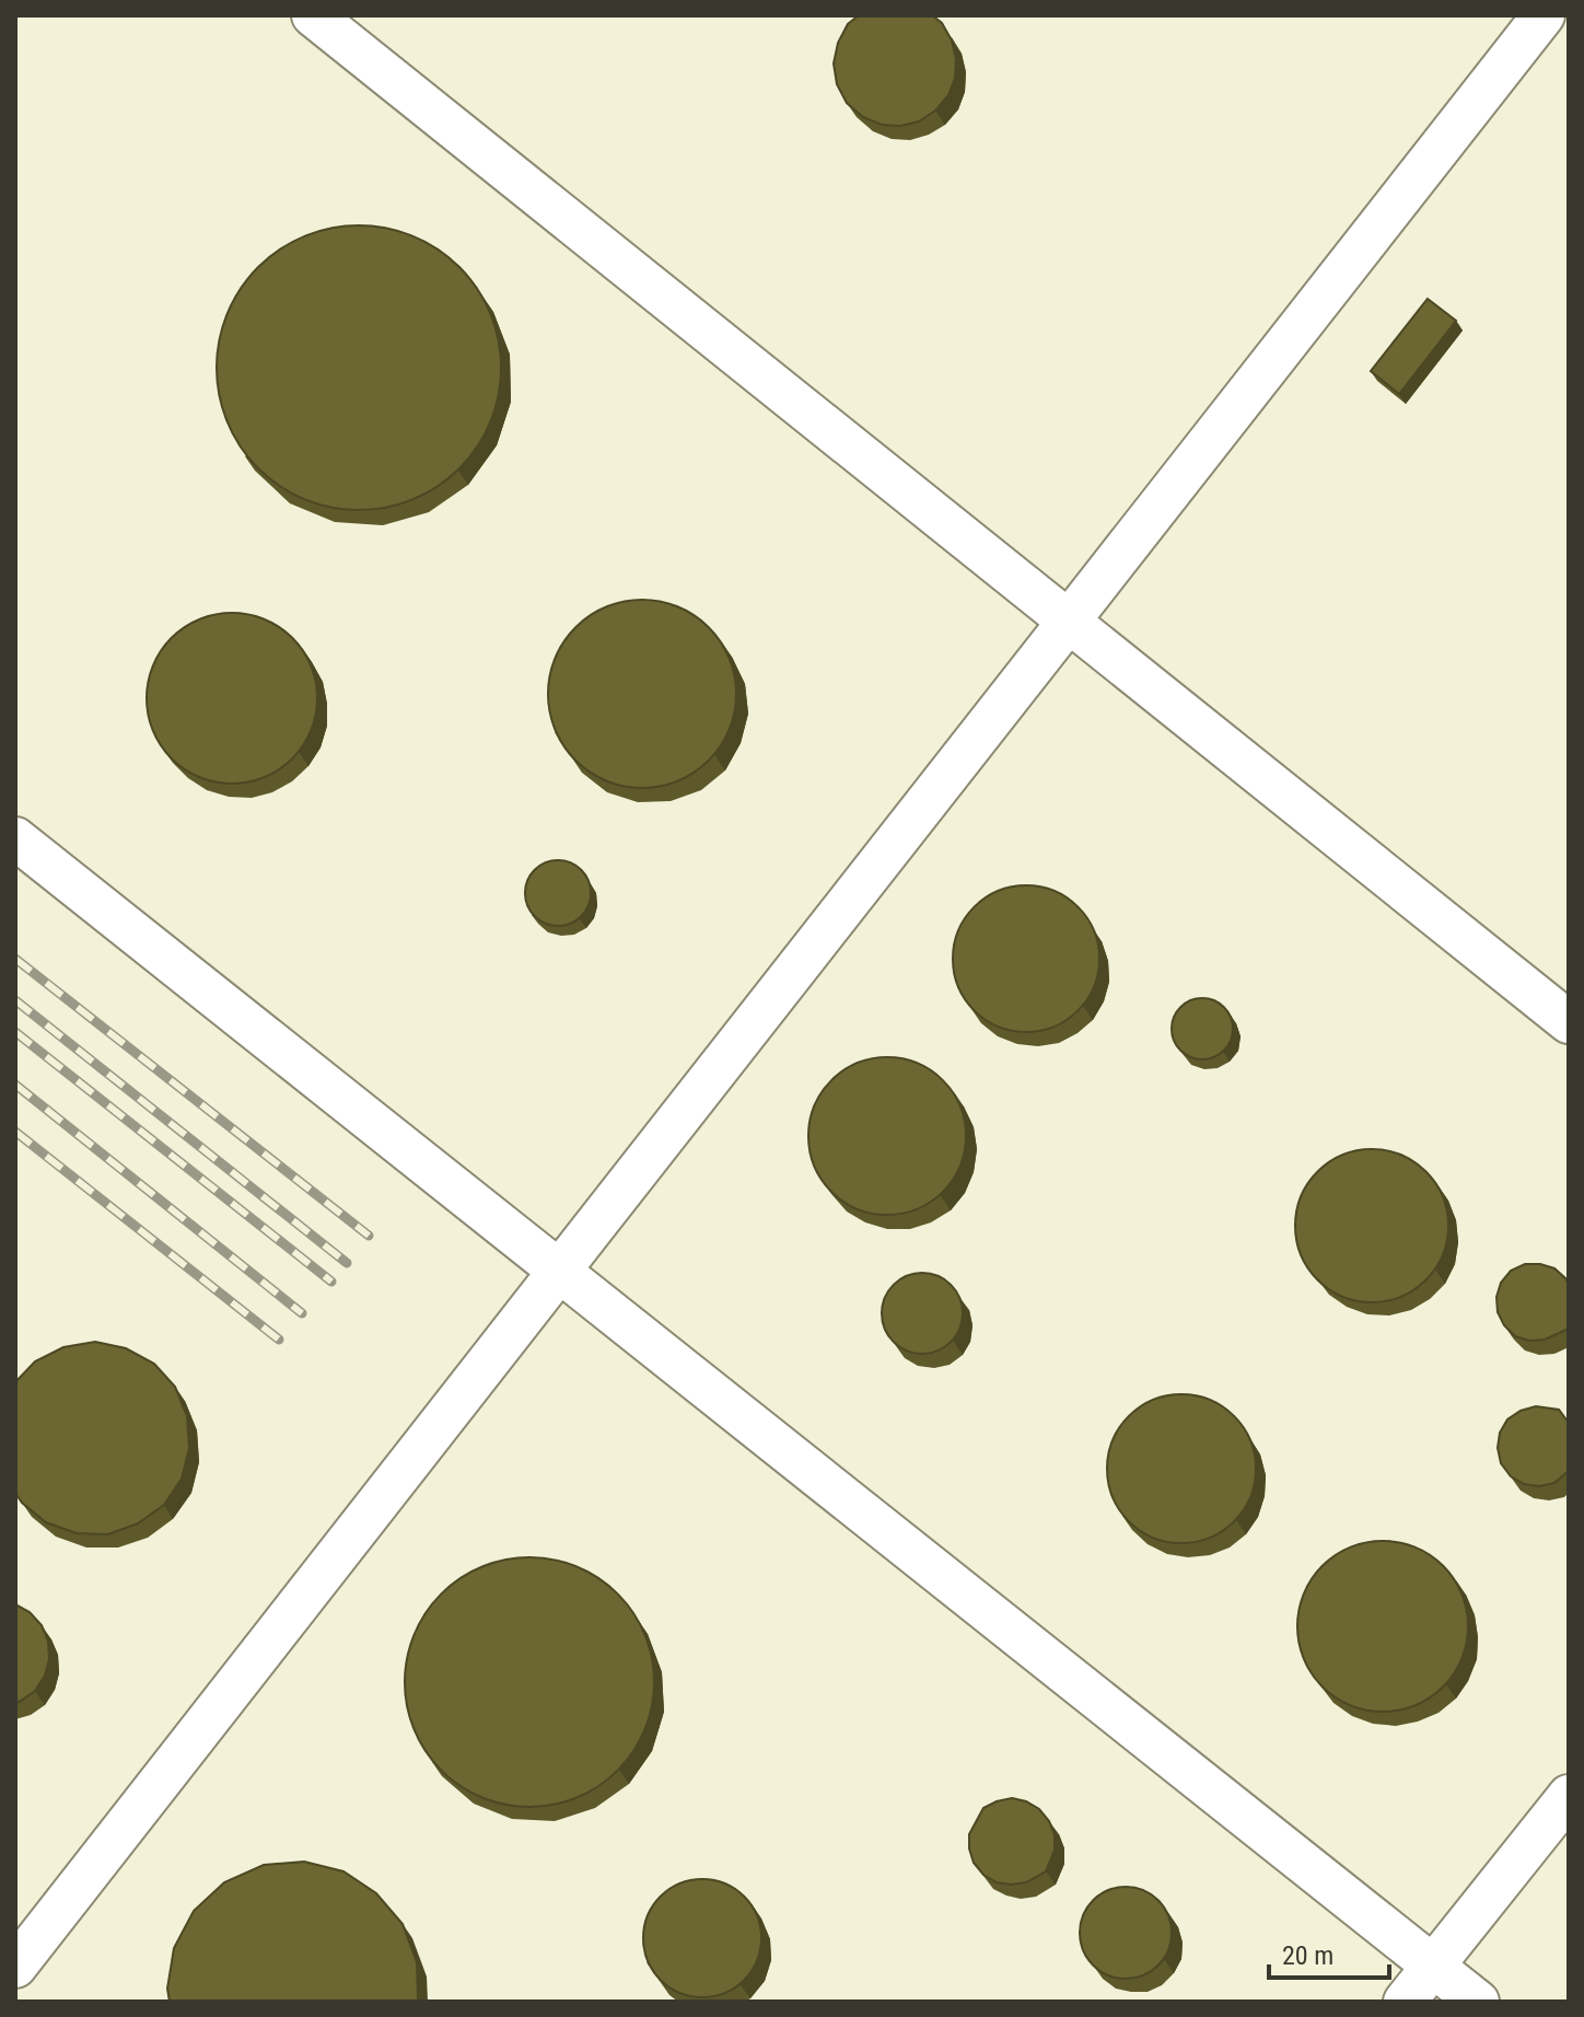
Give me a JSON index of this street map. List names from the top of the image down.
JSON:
{
  "scale_bar": "20 m"
}
